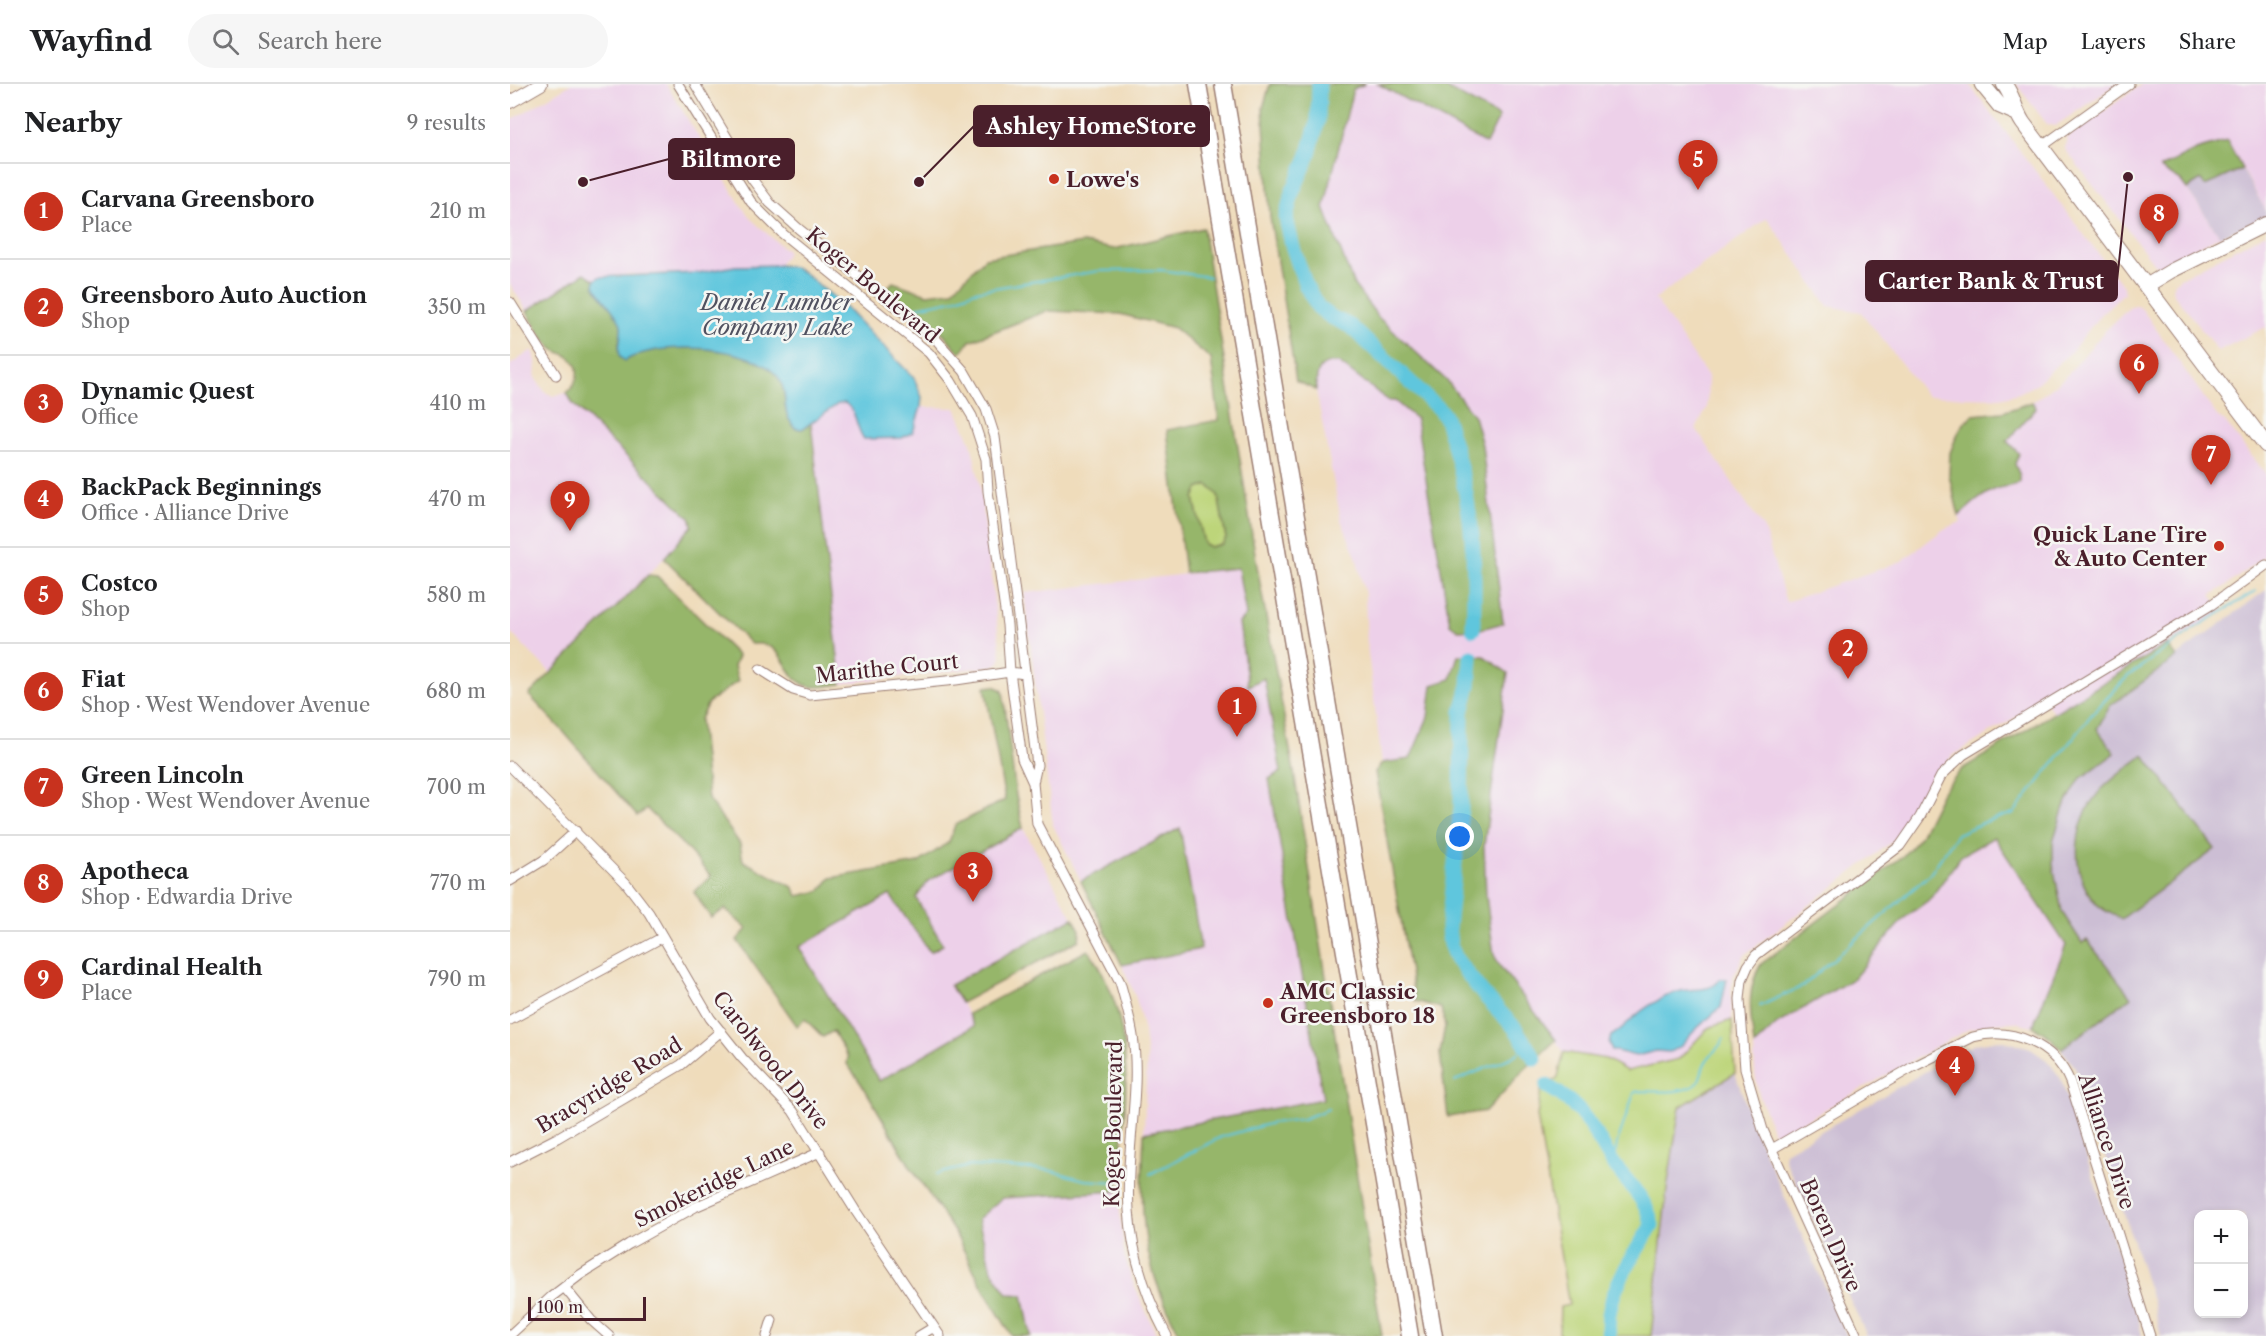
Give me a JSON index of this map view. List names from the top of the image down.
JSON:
{
  "streets": {
    "street": [
      "Koger Boulevard",
      "Marithe Court",
      "Carolwood Drive",
      "Bracyridge Road",
      "Alliance Drive",
      "Smokeridge Lane",
      "Boren Drive"
    ]
  },
  "crossings": [
    ["Koger Boulevard", "Marithe Court"],
    ["Carolwood Drive", "Bracyridge Road"],
    ["Carolwood Drive", "Smokeridge Lane"],
    ["Alliance Drive", "Boren Drive"]
  ],
  "water": ["Daniel Lumber Company Lake"],
  "places": [
    "Carter Bank & Trust",
    "Lowe's",
    "Biltmore",
    "Ashley HomeStore",
    "Quick Lane Tire & Auto Center",
    "AMC Classic Greensboro 18"
  ],
  "scale_bar": "100 m",
  "page": {
    "header": "Wayfind",
    "search": "Search here",
    "nav": ["Map", "Layers", "Share"],
    "heading": ["Nearby", "9 results"],
    "pins": [
      "5",
      "8",
      "6",
      "7",
      "9",
      "2",
      "1",
      "3",
      "4"
    ],
    "list": [
      {
        "mark": "1",
        "name": "Carvana Greensboro",
        "note": "Place",
        "value": "210 m"
      },
      {
        "mark": "2",
        "name": "Greensboro Auto Auction",
        "note": "Shop",
        "value": "350 m"
      },
      {
        "mark": "3",
        "name": "Dynamic Quest",
        "note": "Office",
        "value": "410 m"
      },
      {
        "mark": "4",
        "name": "BackPack Beginnings",
        "note": "Office · Alliance Drive",
        "value": "470 m"
      },
      {
        "mark": "5",
        "name": "Costco",
        "note": "Shop",
        "value": "580 m"
      },
      {
        "mark": "6",
        "name": "Fiat",
        "note": "Shop · West Wendover Avenue",
        "value": "680 m"
      },
      {
        "mark": "7",
        "name": "Green Lincoln",
        "note": "Shop · West Wendover Avenue",
        "value": "700 m"
      },
      {
        "mark": "8",
        "name": "Apotheca",
        "note": "Shop · Edwardia Drive",
        "value": "770 m"
      },
      {
        "mark": "9",
        "name": "Cardinal Health",
        "note": "Place",
        "value": "790 m"
      }
    ],
    "map_buttons": ["+", "−"],
    "scale": "100 m"
  }
}
